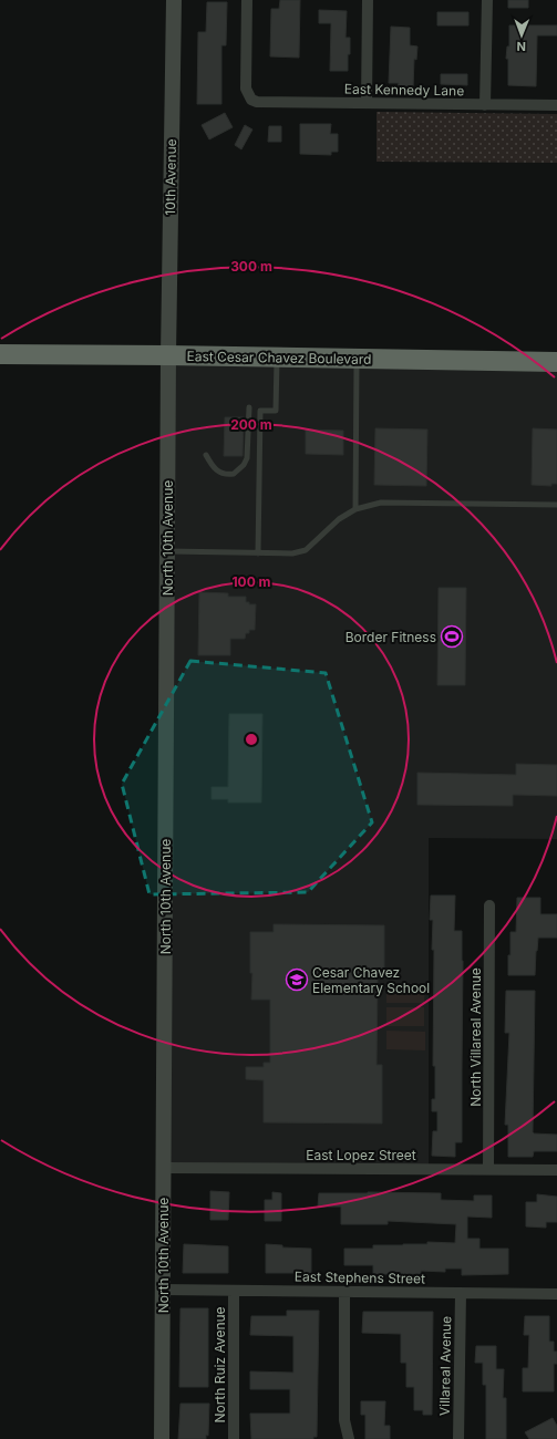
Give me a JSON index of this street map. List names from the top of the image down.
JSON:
{
  "streets": {
    "highway": ["East Cesar Chavez Boulevard"],
    "main road": ["10th Avenue", "North 10th Avenue"],
    "street": [
      "East Kennedy Lane",
      "North Villareal Avenue",
      "East Lopez Street",
      "East Stephens Street",
      "North Ruiz Avenue",
      "Villareal Avenue"
    ]
  },
  "crossings": [
    ["10th Avenue", "East Cesar Chavez Boulevard"],
    ["10th Avenue", "North 10th Avenue"],
    ["East Cesar Chavez Boulevard", "North 10th Avenue"],
    ["North 10th Avenue", "East Lopez Street"],
    ["North 10th Avenue", "East Stephens Street"],
    ["North Villareal Avenue", "East Lopez Street"],
    ["East Stephens Street", "North Ruiz Avenue"],
    ["East Stephens Street", "Villareal Avenue"]
  ],
  "places": {
    "sports": ["Border Fitness"],
    "school or university": ["Cesar Chavez Elementary School"]
  },
  "north": "bottom",
  "rings": ["300 m", "200 m", "100 m"]
}
